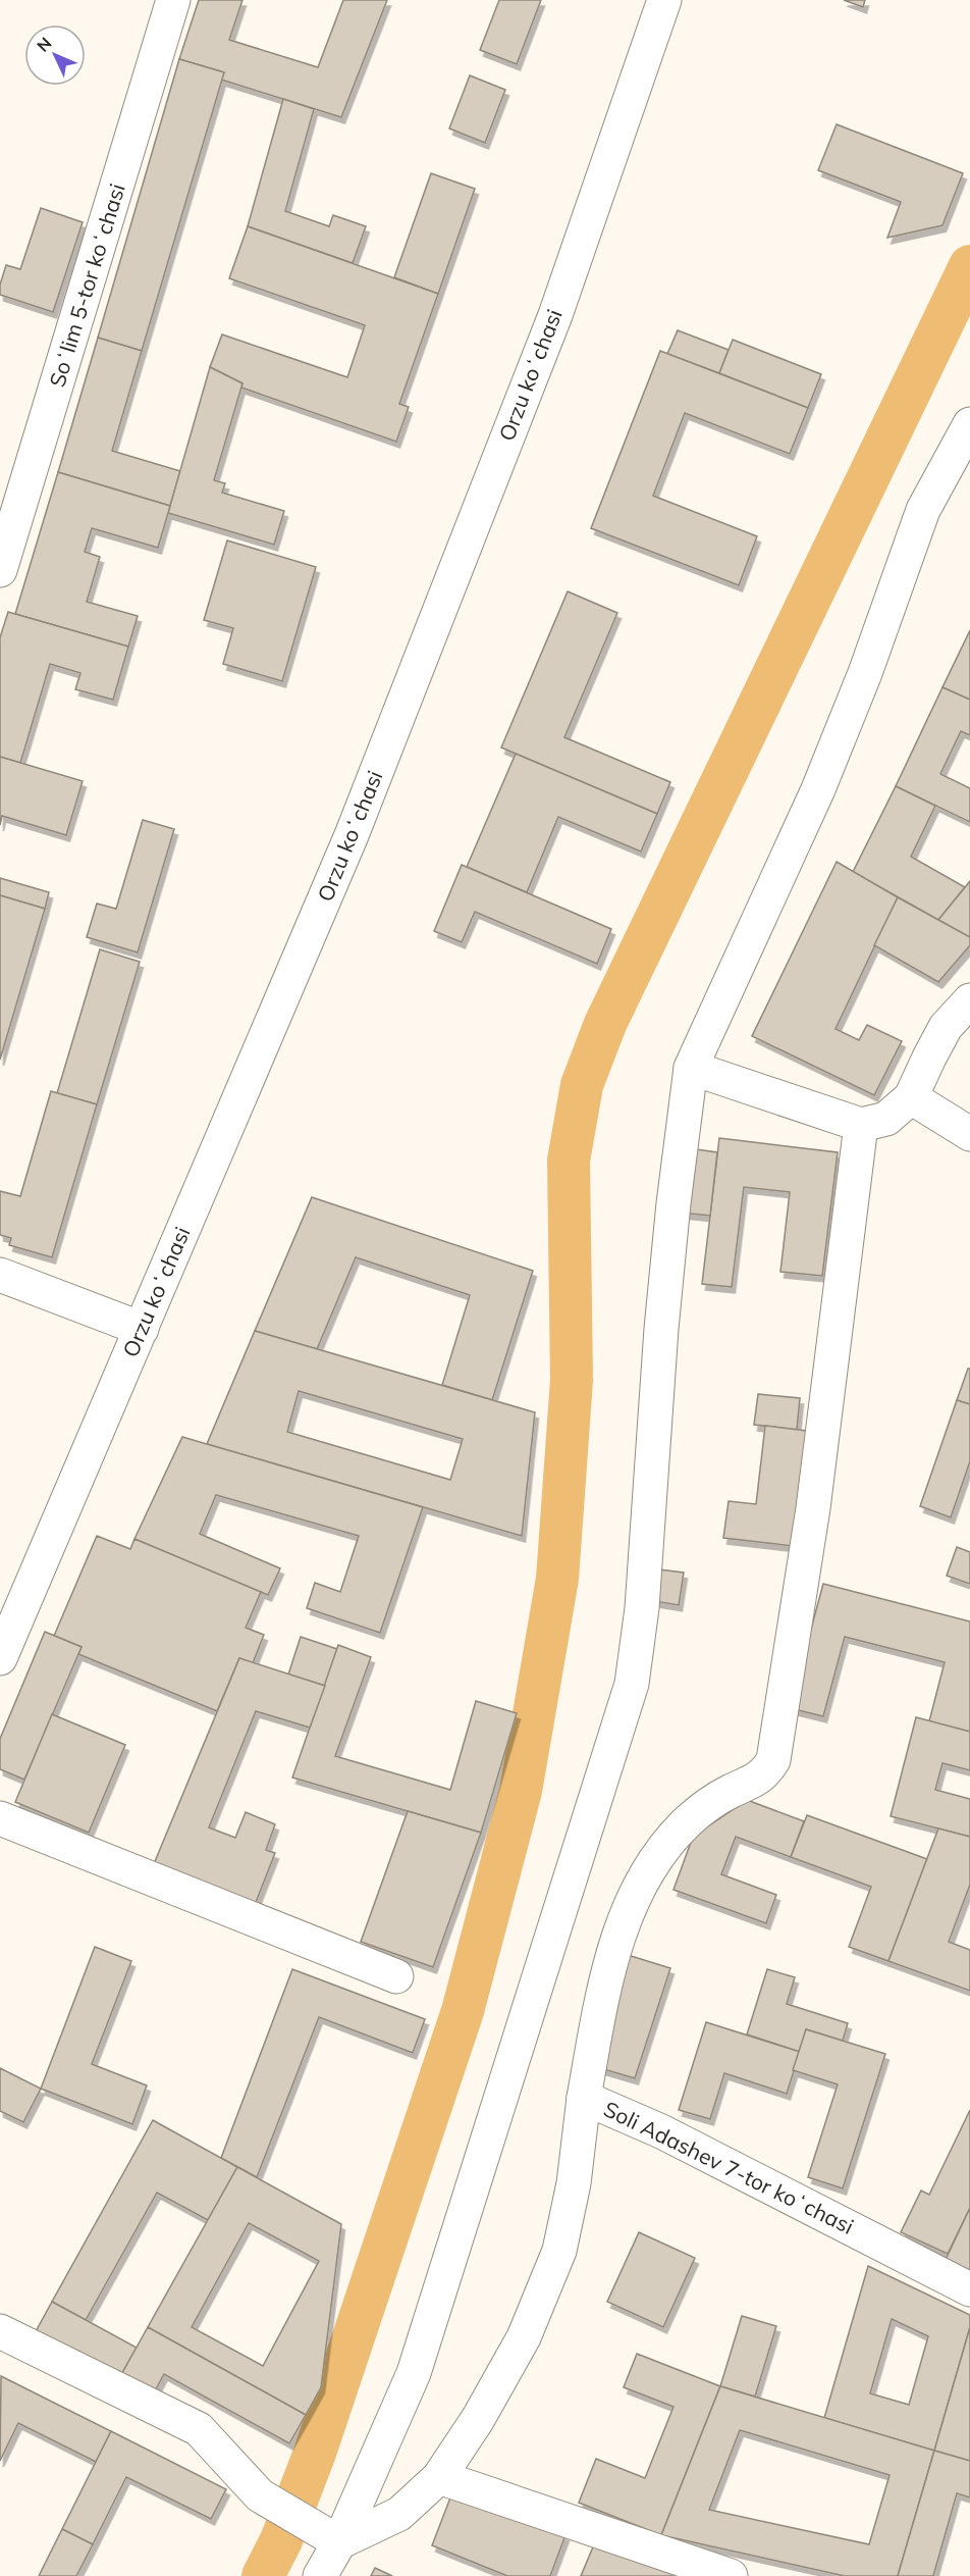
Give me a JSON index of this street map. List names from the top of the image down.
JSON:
{
  "streets": {
    "street": ["Soʻlim 5-tor koʻchasi", "Orzu koʻchasi", "Soli Adashev 7-tor koʻchasi"]
  },
  "north": "top left"
}
